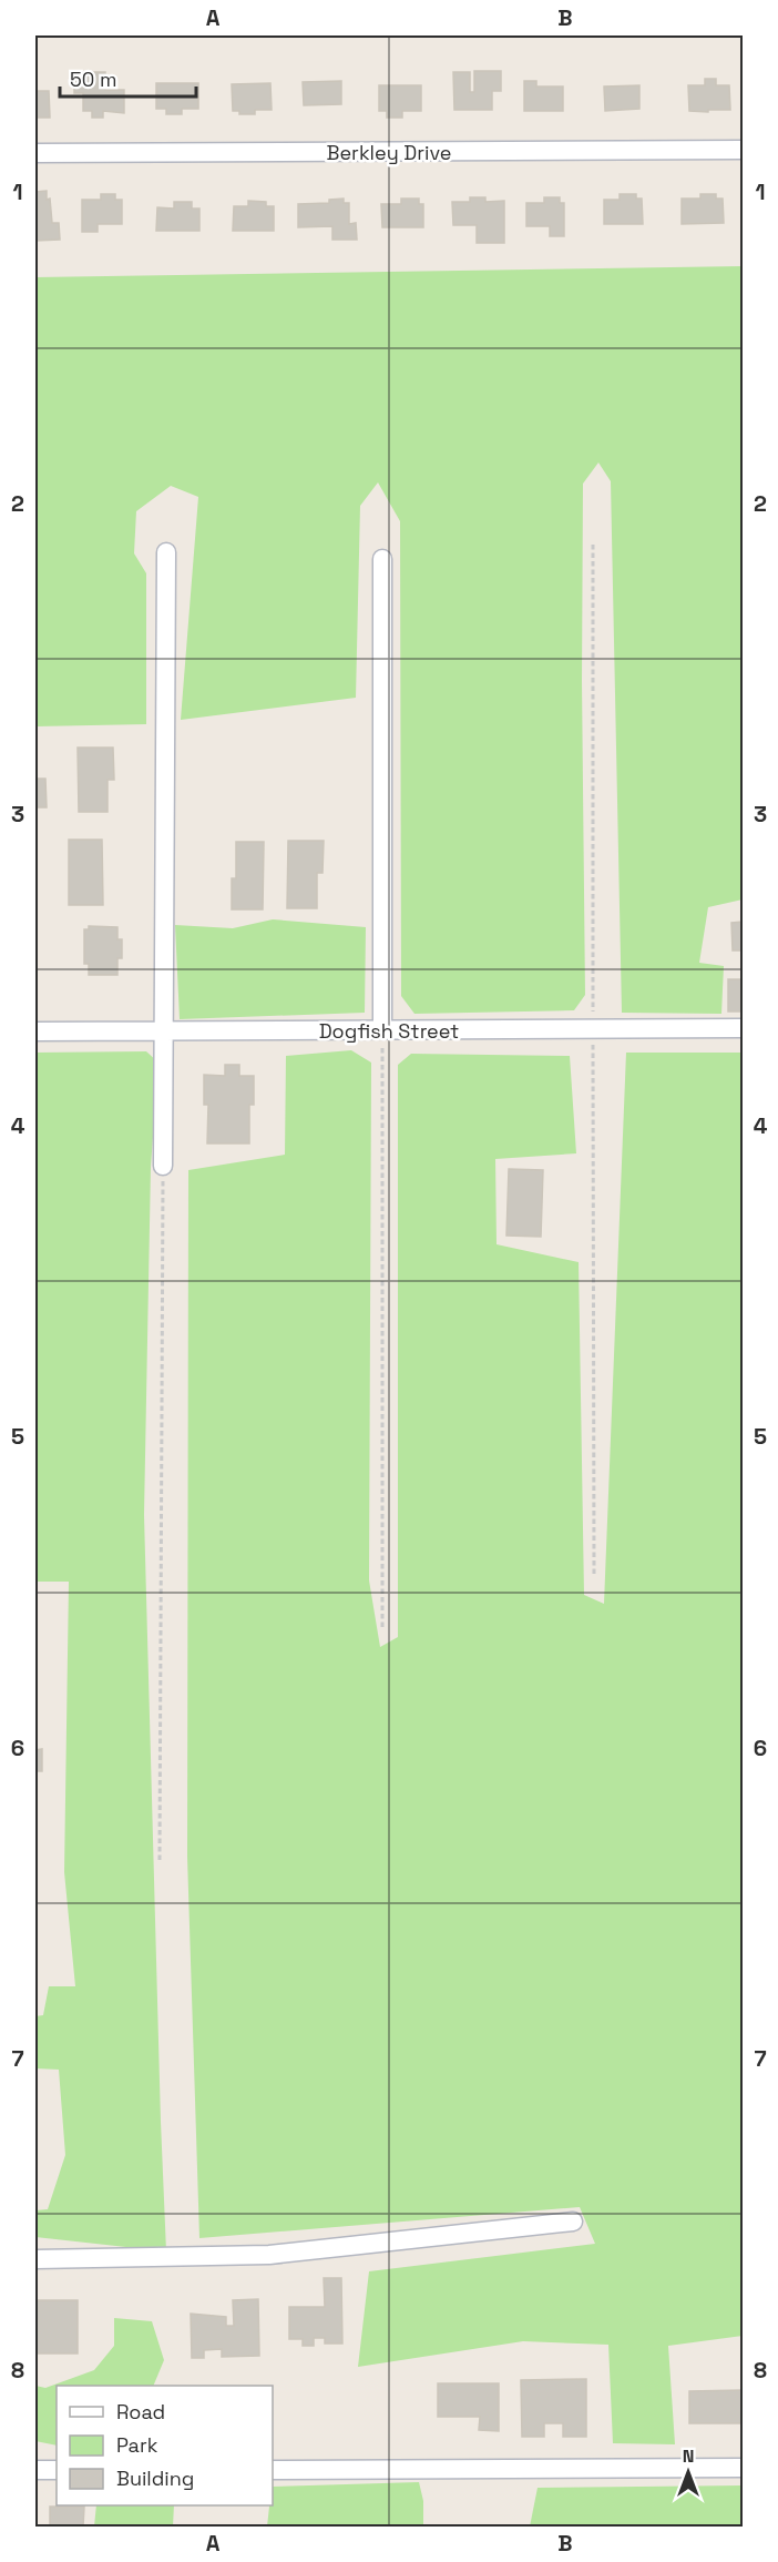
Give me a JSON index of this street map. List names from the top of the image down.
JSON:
{
  "streets": {
    "street": ["Berkley Drive", "Dogfish Street"]
  },
  "legend": ["Road", "Park", "Building"],
  "scale_bar": "50 m",
  "north": "top",
  "grid": {
    "columns": ["A", "B"],
    "rows": [
      "1",
      "2",
      "3",
      "4",
      "5",
      "6",
      "7",
      "8"
    ]
  }
}
